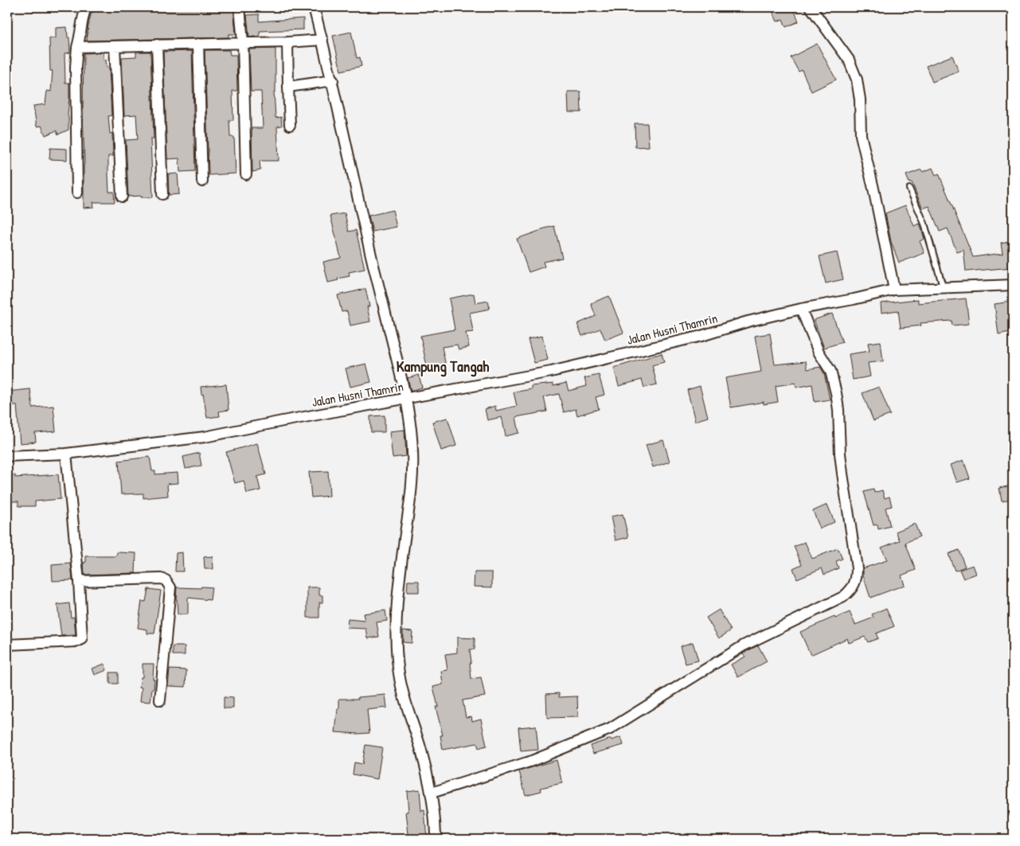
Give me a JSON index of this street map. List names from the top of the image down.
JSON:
{
  "streets": {
    "street": ["Jalan Husni Thamrin"]
  },
  "districts": ["Kampung Tangah"]
}
